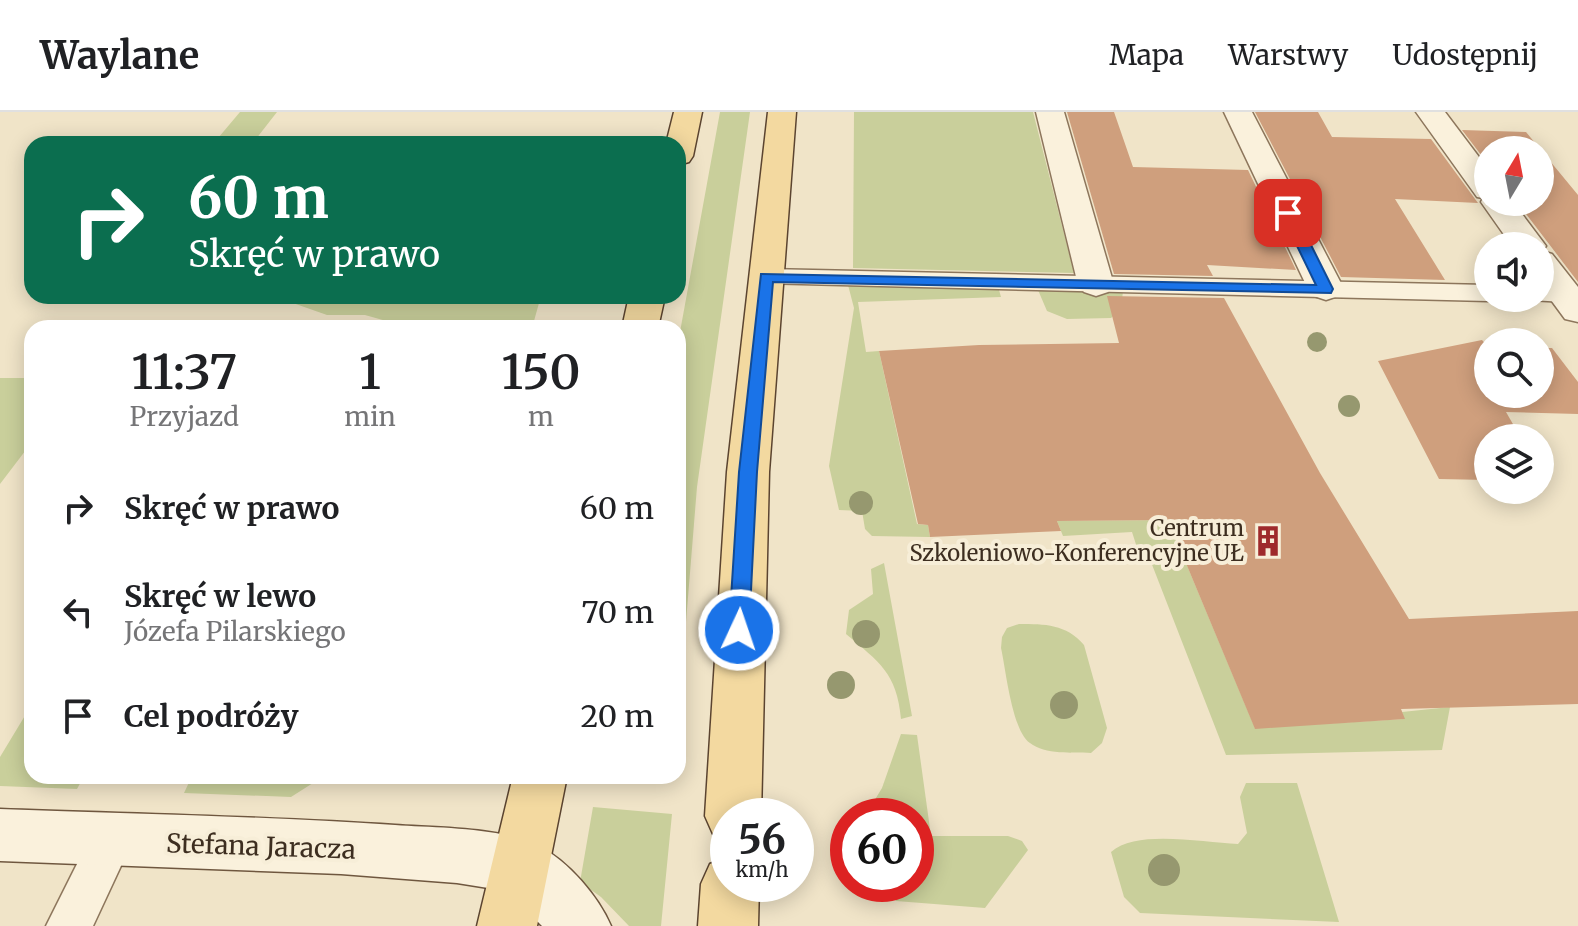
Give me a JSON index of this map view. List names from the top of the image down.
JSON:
{
  "streets": {
    "street": ["Stefana Jaracza"]
  },
  "places": {
    "building": ["Centrum Szkoleniowo-Konferencyjne UŁ"]
  },
  "north": "top",
  "page": {
    "header": "Waylane",
    "nav": ["Mapa", "Warstwy", "Udostępnij"],
    "turn": ["60 m", "Skręć w prawo"],
    "eta": [
      "11:37",
      "Przyjazd",
      "1",
      "min",
      "150",
      "m"
    ],
    "list": [
      {
        "name": "Skręć w prawo",
        "value": "60 m"
      },
      {
        "name": "Skręć w lewo",
        "note": "Józefa Pilarskiego",
        "value": "70 m"
      },
      {
        "name": "Cel podróży",
        "value": "20 m"
      }
    ],
    "speed": "56 km/h",
    "limit": "60"
  }
}
